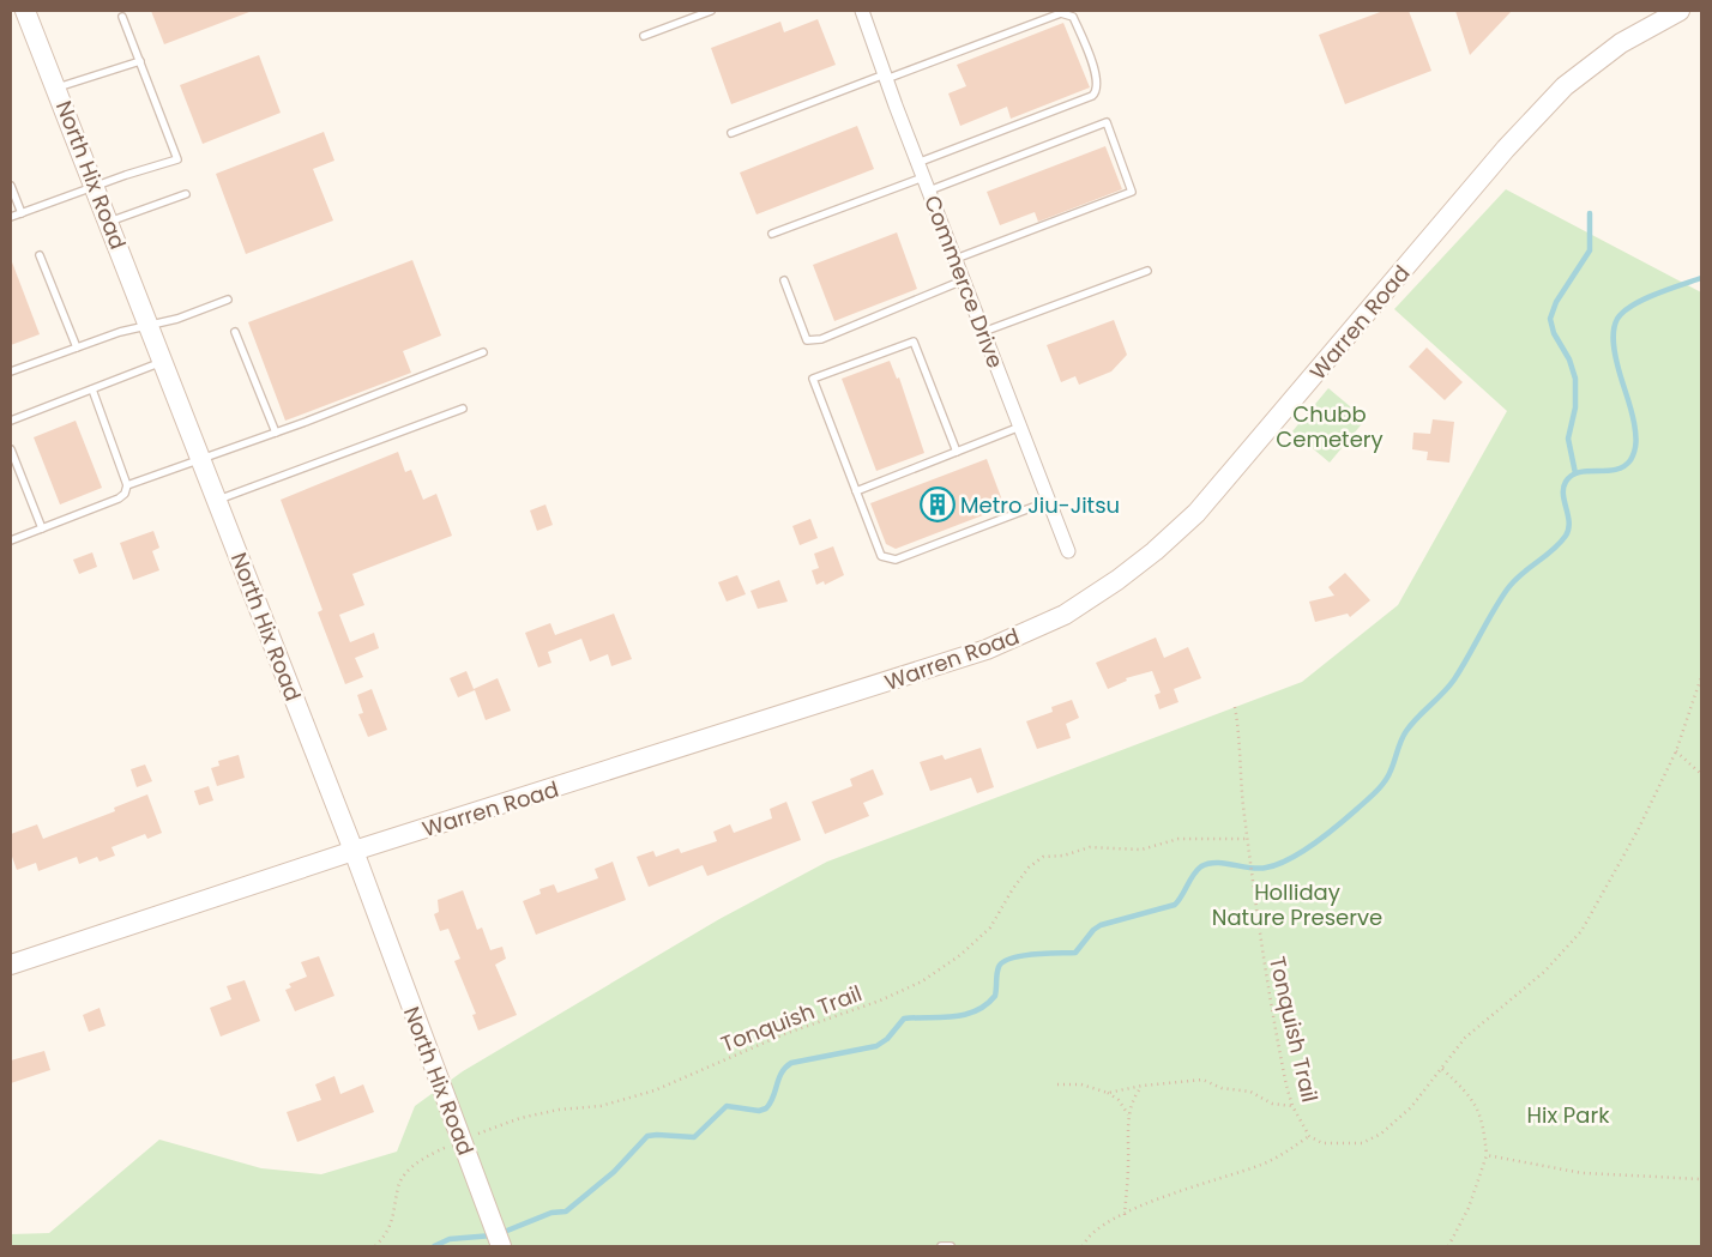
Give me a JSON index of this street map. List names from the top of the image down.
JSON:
{
  "streets": {
    "main road": ["North Hix Road", "Warren Road"],
    "street": ["Commerce Drive"],
    "path": ["Tonquish Trail"]
  },
  "crossings": [
    ["North Hix Road", "Warren Road"],
    ["North Hix Road", "Tonquish Trail"]
  ],
  "parks": ["Chubb Cemetery", "Holliday Nature Preserve", "Hix Park"],
  "places": {
    "building": ["Metro Jiu-Jitsu"]
  }
}
